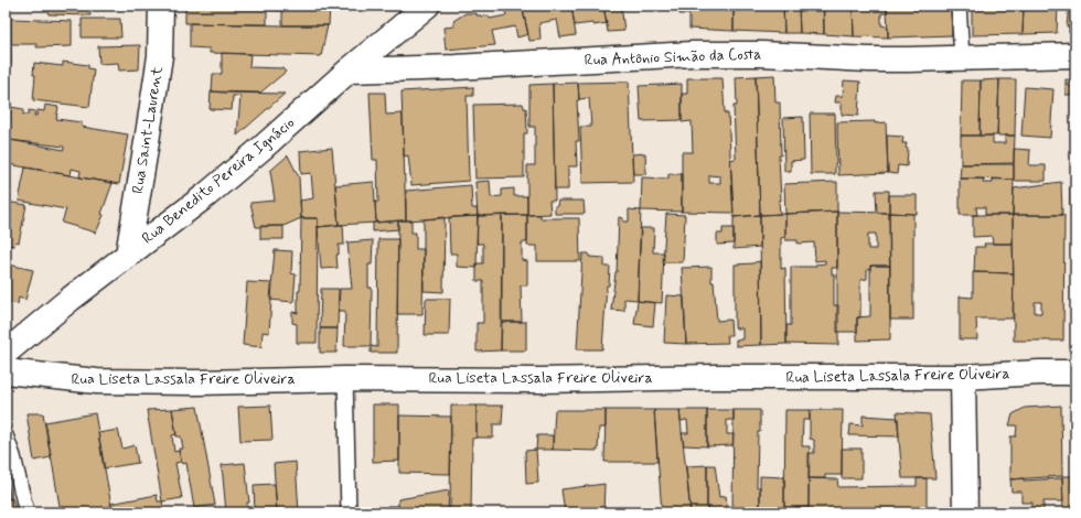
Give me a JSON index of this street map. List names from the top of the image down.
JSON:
{
  "streets": {
    "street": [
      "Rua Antônio Simão da Costa",
      "Rua Saint-Laurent",
      "Rua Benedito Pereira Ignácio",
      "Rua Liseta Lassala Freire Oliveira"
    ]
  },
  "crossings": [
    ["Rua Antônio Simão da Costa", "Rua Benedito Pereira Ignácio"],
    ["Rua Saint-Laurent", "Rua Benedito Pereira Ignácio"]
  ]
}
